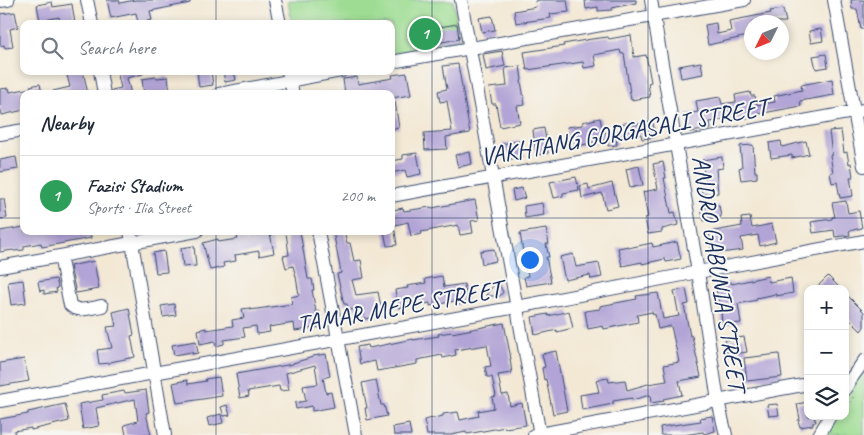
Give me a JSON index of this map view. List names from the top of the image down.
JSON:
{
  "streets": {
    "street": ["VAKHTANG GORGASALI STREET", "ANDRO GABUNIA STREET", "TAMAR MEPE STREET"]
  },
  "crossings": [
    ["VAKHTANG GORGASALI STREET", "ANDRO GABUNIA STREET"],
    ["ANDRO GABUNIA STREET", "TAMAR MEPE STREET"]
  ],
  "north": "bottom left",
  "page": {
    "pins": "1",
    "search": "Search here",
    "heading": "Nearby",
    "list": [
      {
        "mark": "1",
        "name": "Fazisi Stadium",
        "note": "Sports · Ilia Street",
        "value": "200 m"
      }
    ],
    "map_buttons": ["+", "−"]
  }
}
